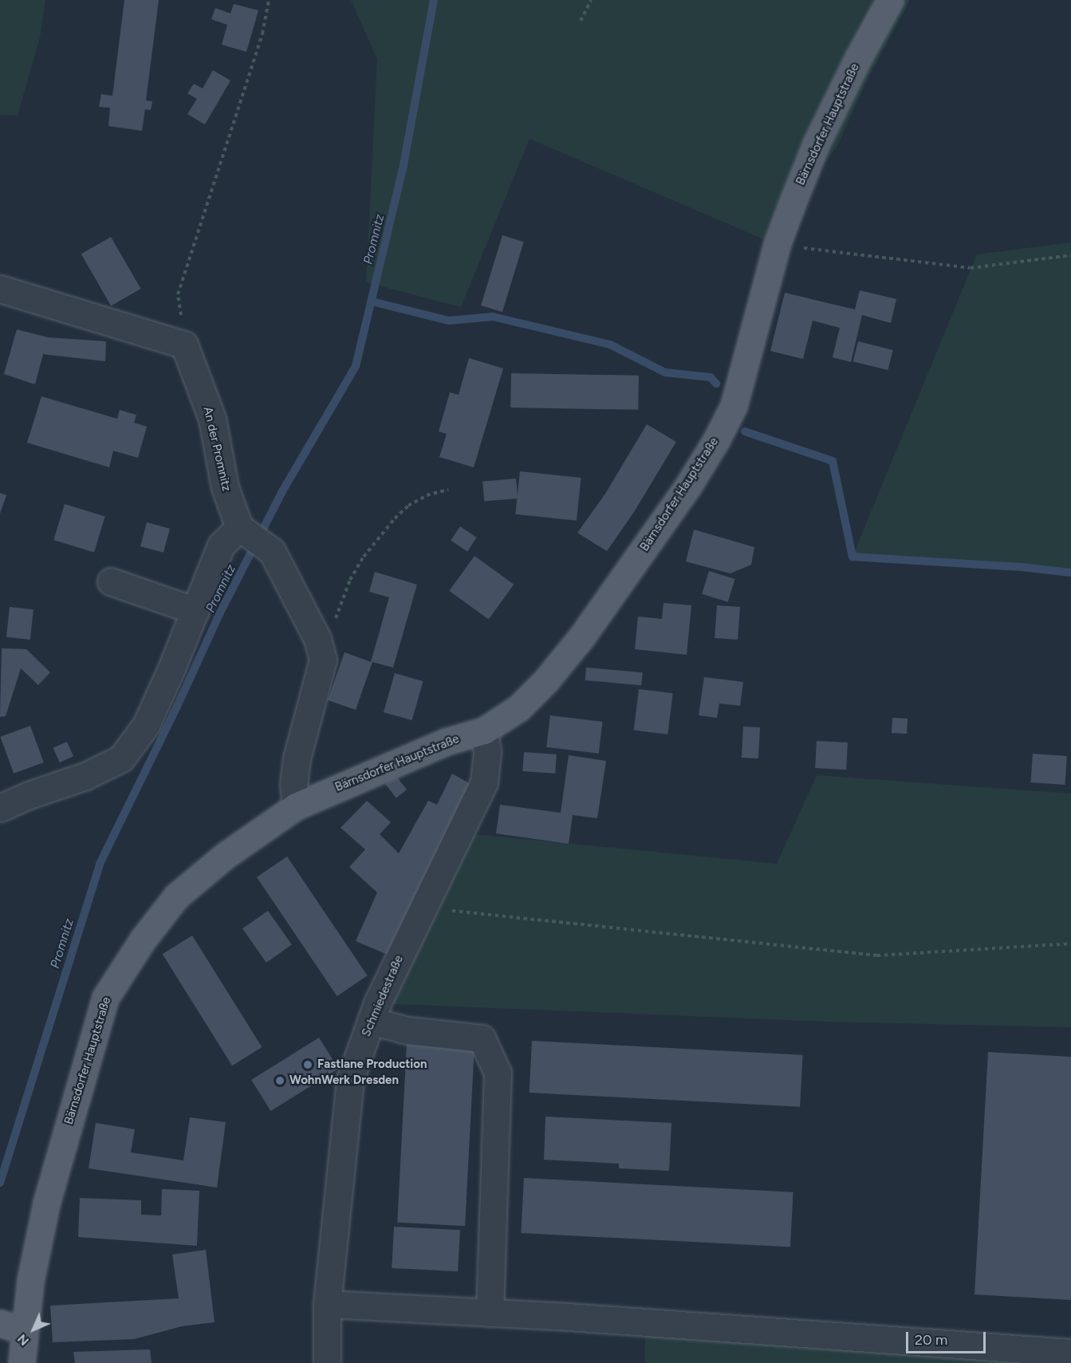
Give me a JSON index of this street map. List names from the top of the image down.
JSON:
{
  "streets": {
    "main road": ["Bärnsdorfer Hauptstraße"],
    "street": ["An der Promnitz", "Schmiedestraße"]
  },
  "crossings": [
    ["Bärnsdorfer Hauptstraße", "Schmiedestraße"]
  ],
  "water": ["Promnitz"],
  "places": ["Fastlane Production", "WohnWerk Dresden"],
  "scale_bar": "20 m",
  "north": "bottom left"
}
